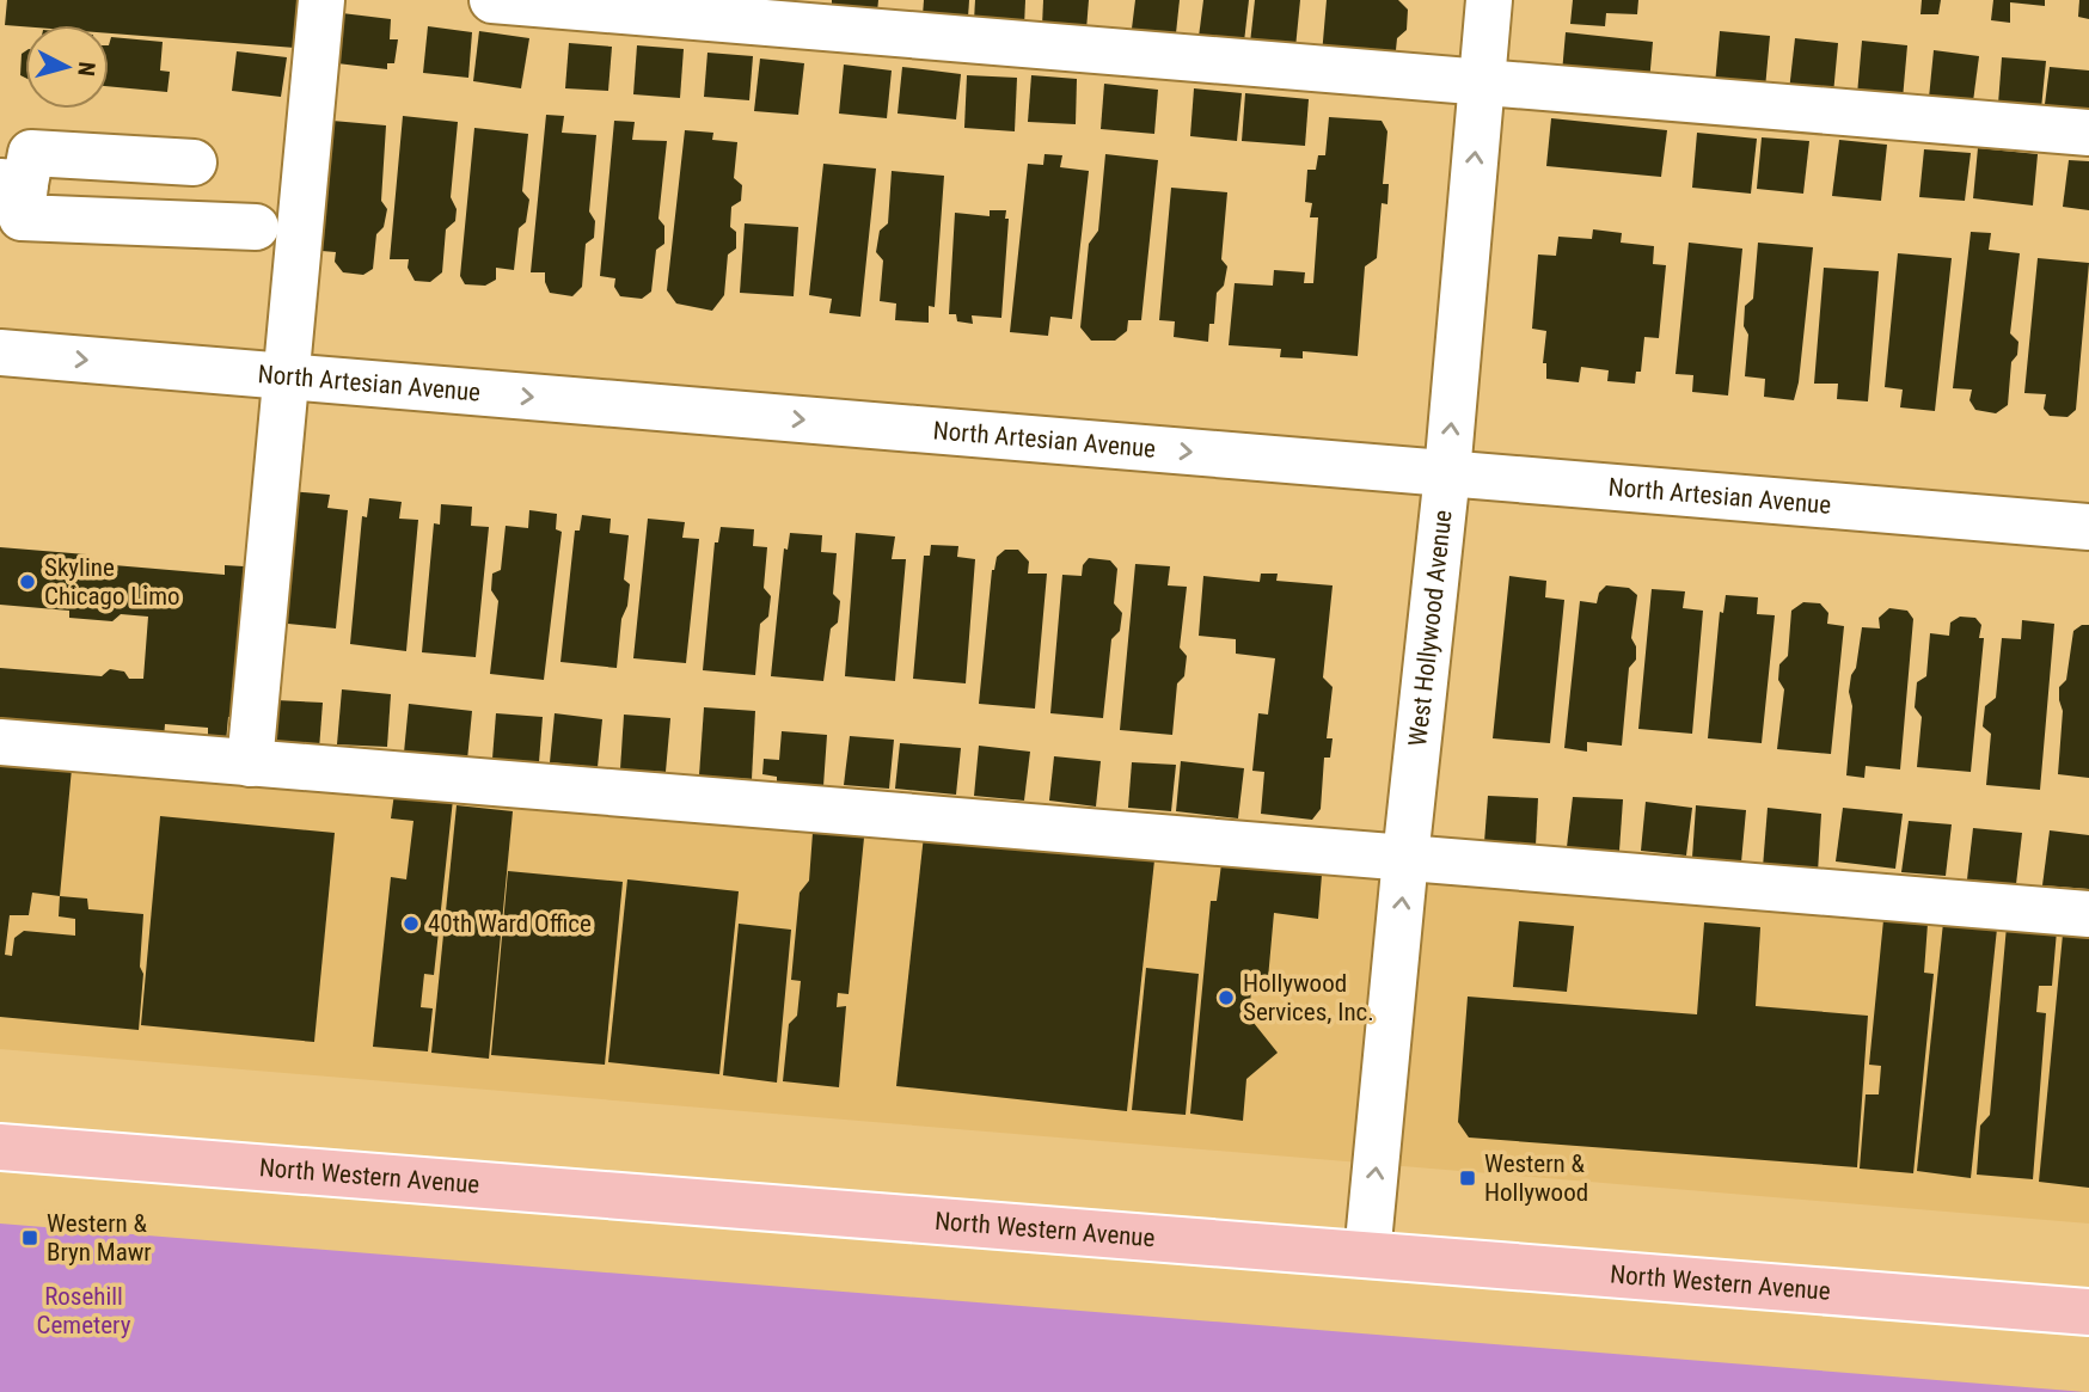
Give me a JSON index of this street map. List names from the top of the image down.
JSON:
{
  "streets": {
    "main road": ["North Western Avenue"],
    "street": ["North Artesian Avenue", "West Hollywood Avenue"]
  },
  "crossings": [
    ["North Artesian Avenue", "West Hollywood Avenue"],
    ["West Hollywood Avenue", "North Western Avenue"]
  ],
  "one_way": ["West Hollywood Avenue"],
  "parks": ["Rosehill Cemetery"],
  "places": {
    "other": ["Skyline Chicago Limo", "40th Ward Office", "Hollywood Services, Inc."],
    "transit": ["Western & Hollywood", "Western & Bryn Mawr"]
  },
  "north": "right"
}
